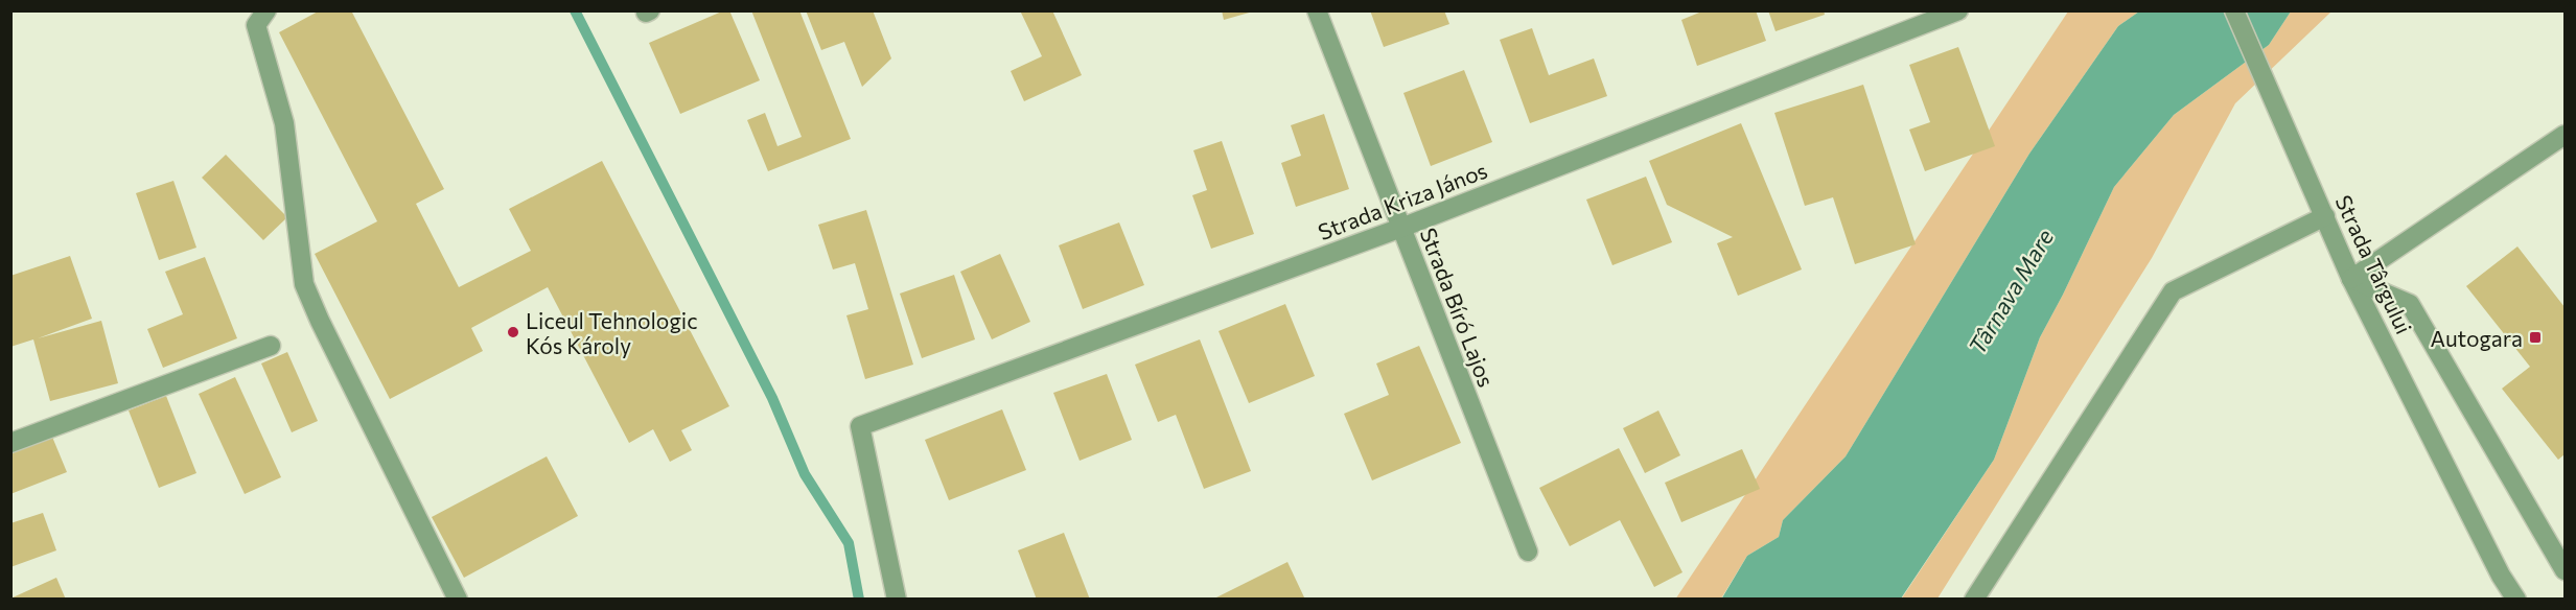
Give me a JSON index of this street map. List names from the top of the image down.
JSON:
{
  "streets": {
    "street": ["Strada Kriza János", "Strada Târgului", "Strada Bíró Lajos"]
  },
  "crossings": [
    ["Strada Kriza János", "Strada Bíró Lajos"]
  ],
  "water": ["Târnava Mare"],
  "places": {
    "other": ["Liceul Tehnologic Kós Károly"],
    "transit": ["Autogara"]
  }
}
